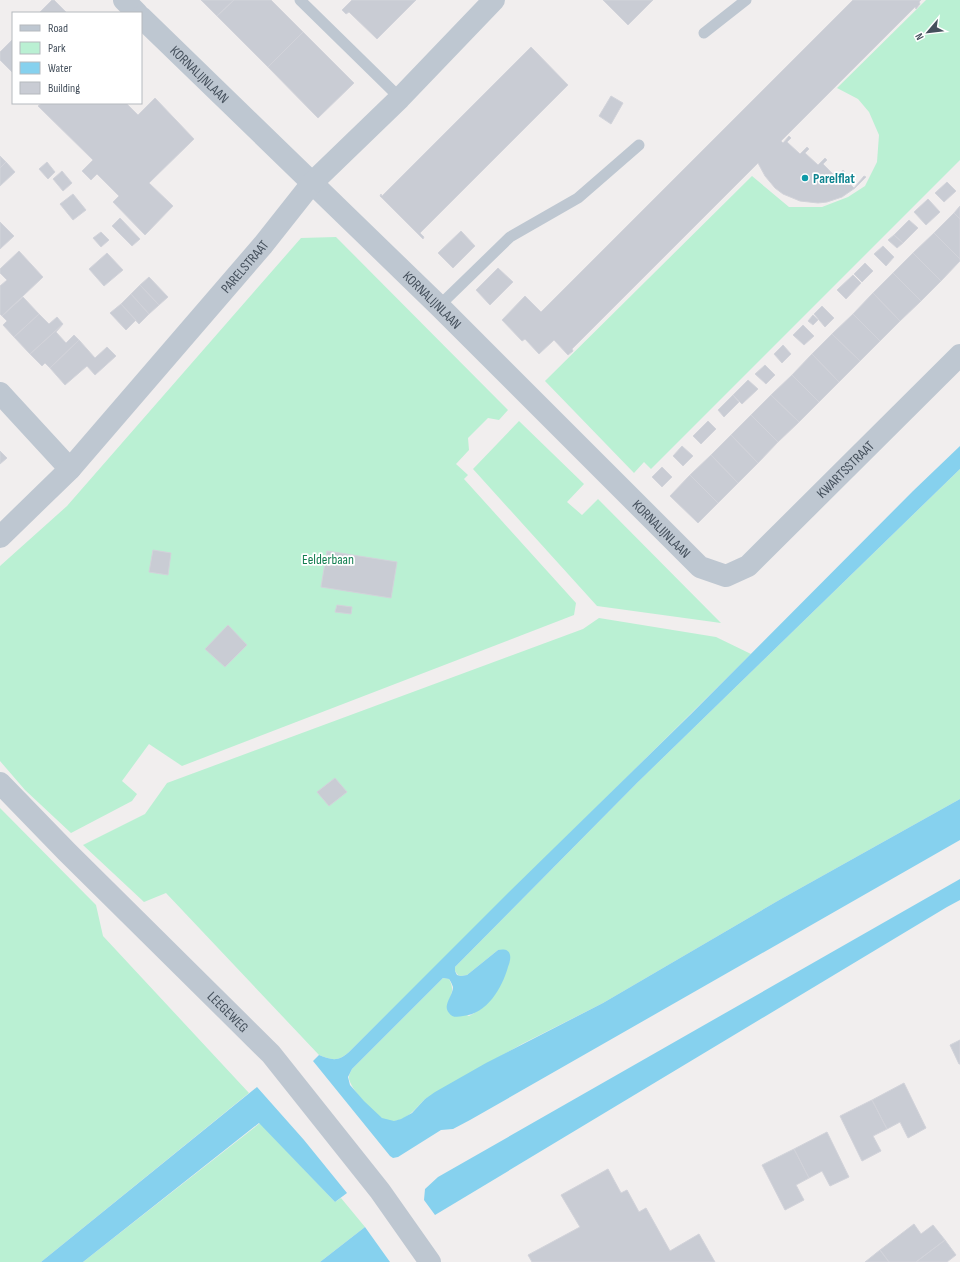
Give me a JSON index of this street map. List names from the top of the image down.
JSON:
{
  "streets": {
    "street": [
      "KORNALIJNLAAN",
      "PARELSTRAAT",
      "KWARTSSTRAAT",
      "LEEGEWEG"
    ]
  },
  "crossings": [
    ["KORNALIJNLAAN", "PARELSTRAAT"],
    ["KORNALIJNLAAN", "KWARTSSTRAAT"]
  ],
  "parks": ["Eelderbaan"],
  "places": ["Parelflat"],
  "legend": [
    "Road",
    "Park",
    "Water",
    "Building"
  ],
  "north": "bottom left"
}
